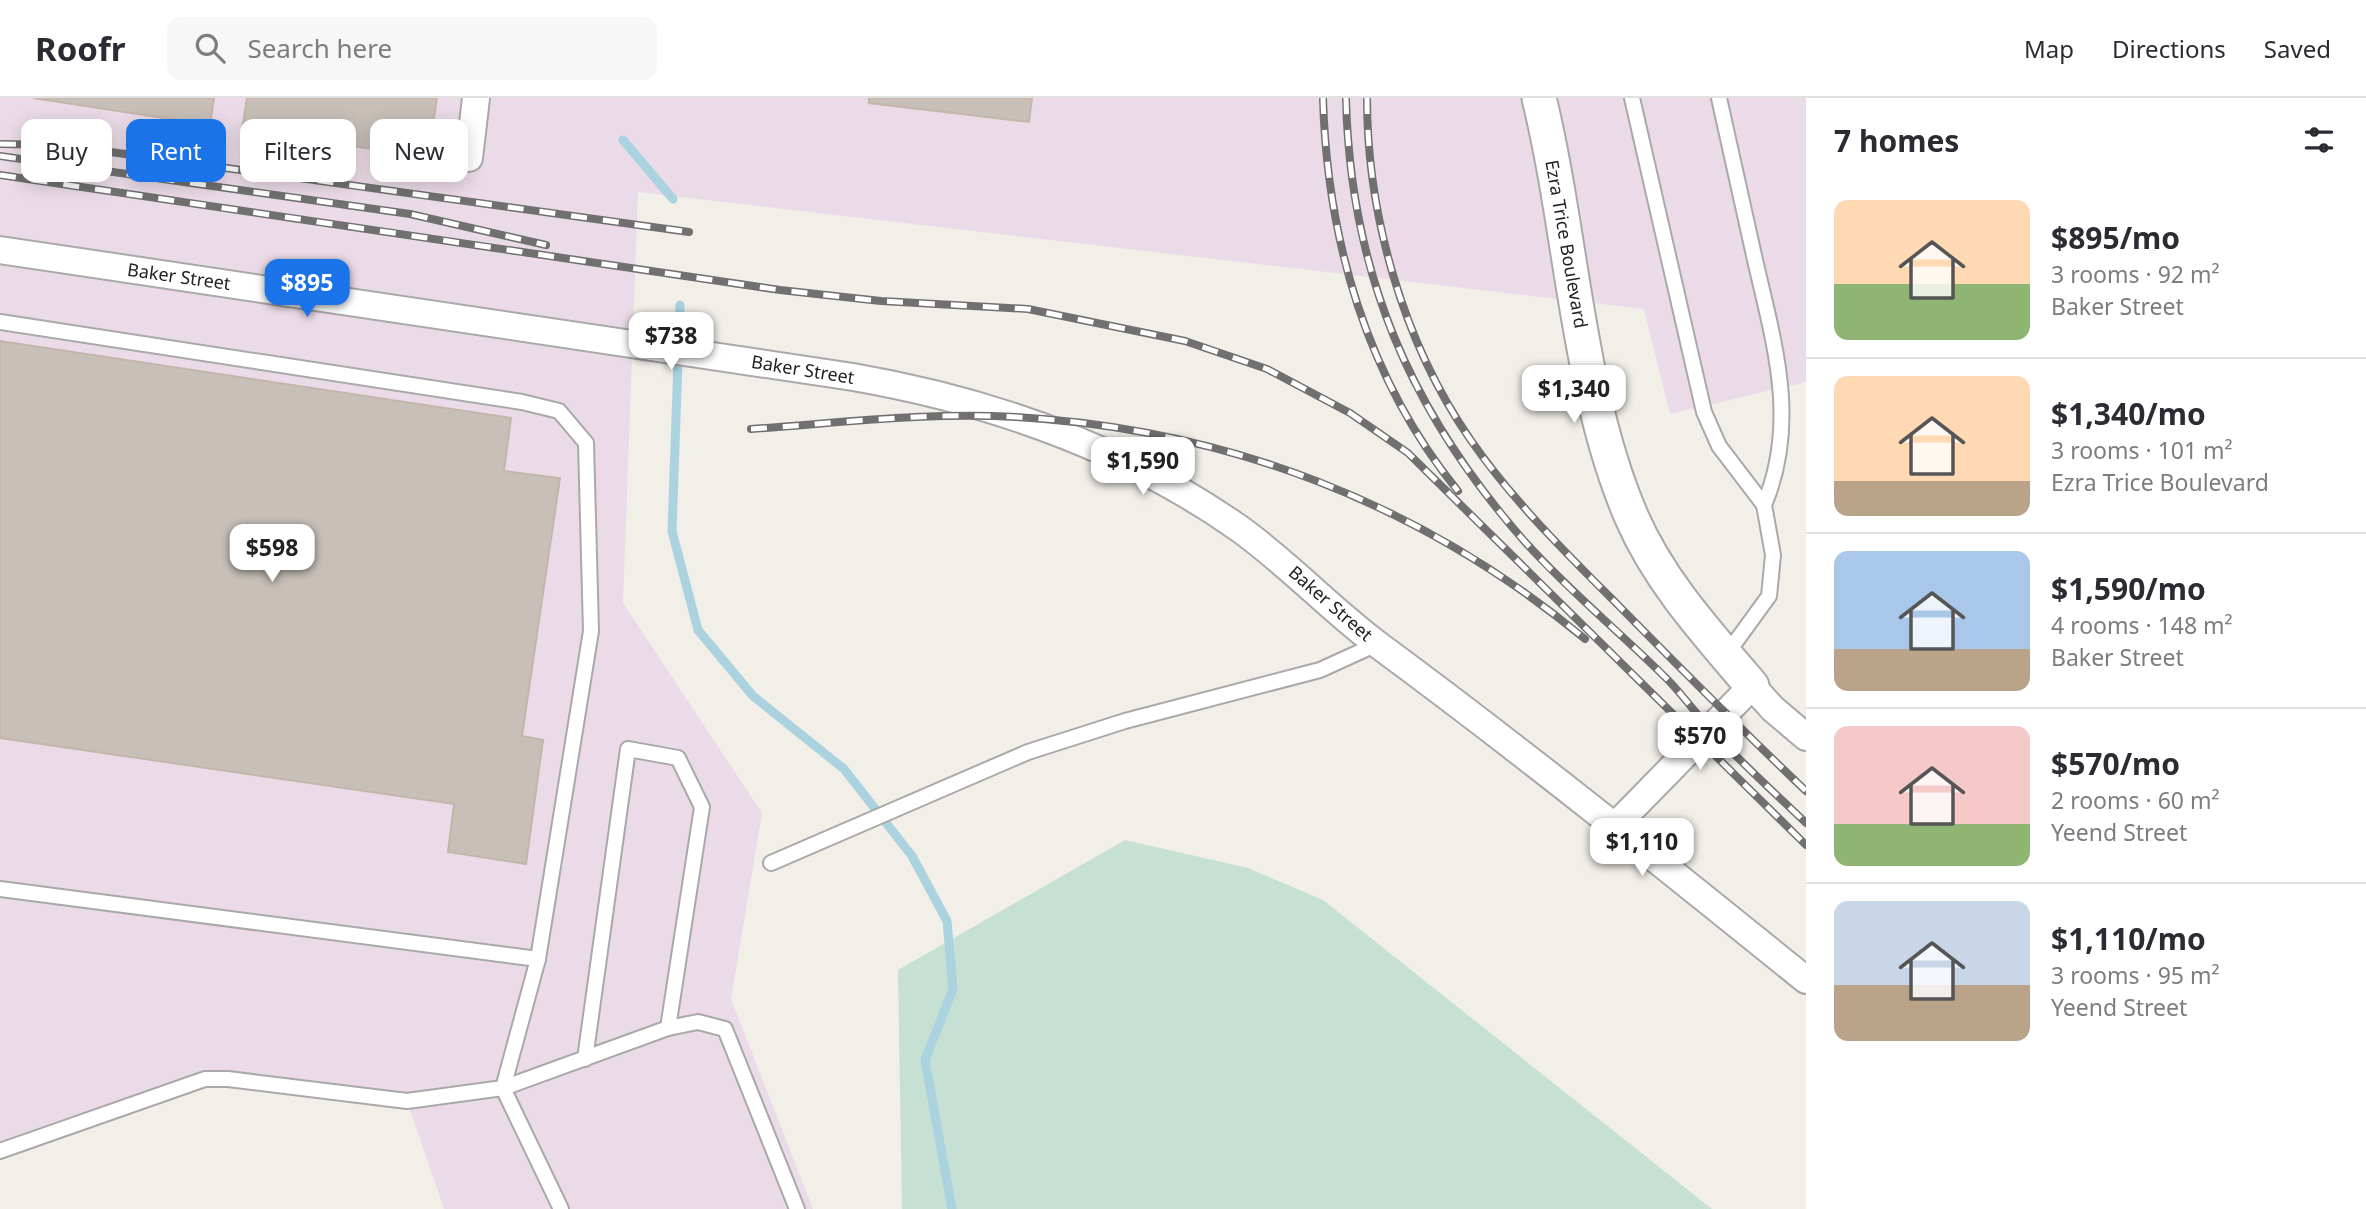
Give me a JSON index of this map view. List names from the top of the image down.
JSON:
{
  "streets": {
    "street": ["Ezra Trice Boulevard", "Baker Street"]
  },
  "page": {
    "header": "Roofr",
    "search": "Search here",
    "nav": ["Map", "Directions", "Saved"],
    "heading": "7 homes",
    "chip": [
      "Buy",
      "Rent",
      "Filters",
      "New"
    ],
    "list": [
      {
        "name": "$895/mo",
        "note": "3 rooms · 92 m² · Baker Street"
      },
      {
        "name": "$1,340/mo",
        "note": "3 rooms · 101 m² · Ezra Trice Boulevard"
      },
      {
        "name": "$1,590/mo",
        "note": "4 rooms · 148 m² · Baker Street"
      },
      {
        "name": "$570/mo",
        "note": "2 rooms · 60 m² · Yeend Street"
      },
      {
        "name": "$1,110/mo",
        "note": "3 rooms · 95 m² · Yeend Street"
      }
    ],
    "price": [
      "$895",
      "$738",
      "$1,340",
      "$1,590",
      "$598",
      "$570",
      "$1,110"
    ]
  }
}
